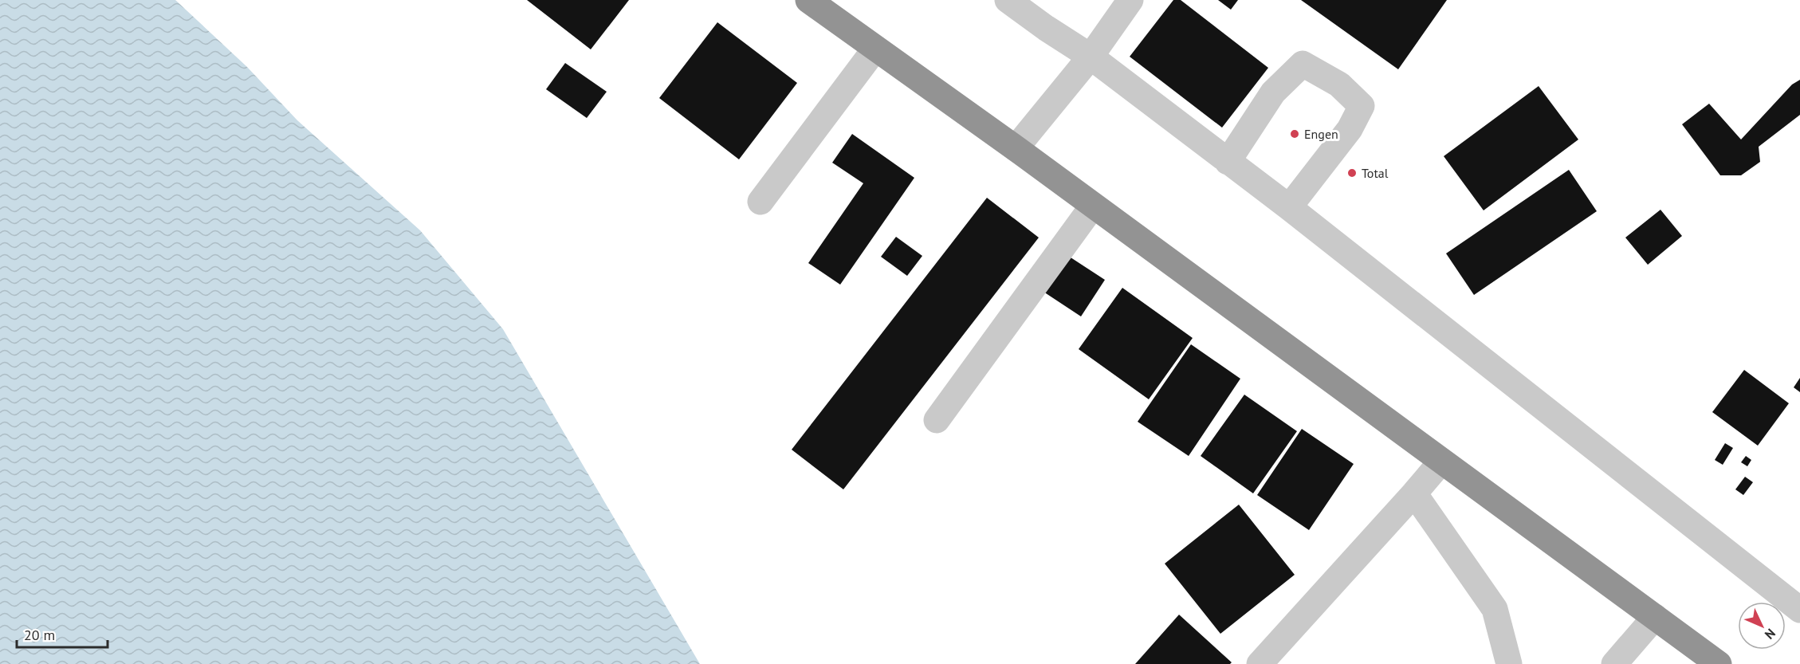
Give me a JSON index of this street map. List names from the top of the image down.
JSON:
{
  "places": ["Engen", "Total"],
  "scale_bar": "20 m",
  "north": "bottom right"
}
